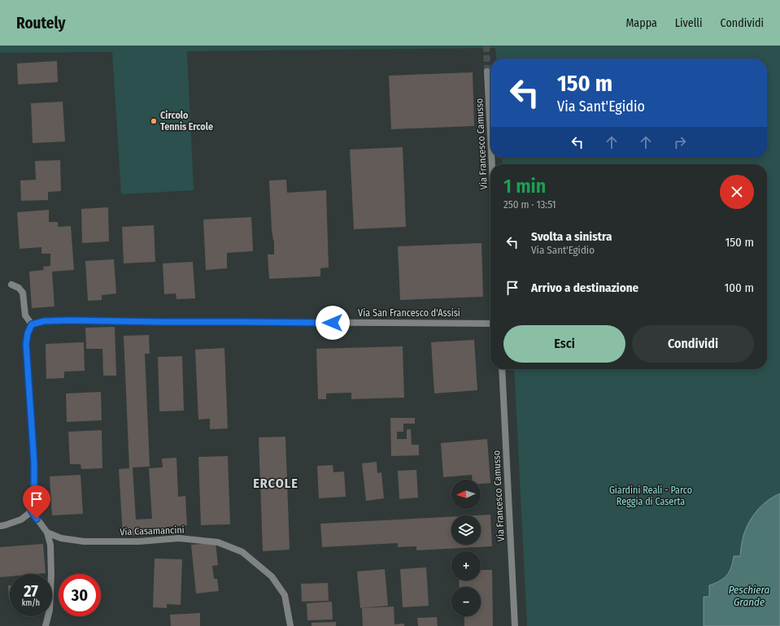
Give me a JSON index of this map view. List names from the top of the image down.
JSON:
{
  "streets": {
    "street": ["Via Francesco Camusso", "Via San Francesco d'Assisi", "Via Casamancini"]
  },
  "districts": ["ERCOLE"],
  "water": ["Peschiera Grande"],
  "parks": ["Giardini Reali - Parco Reggia di Caserta"],
  "places": ["Circolo Tennis Ercole"],
  "north": "left",
  "page": {
    "header": "Routely",
    "nav": ["Mappa", "Livelli", "Condividi"],
    "turn": ["150 m", "Via Sant'Egidio"],
    "heading": ["1 min", "250 m · 13:51"],
    "list": [
      {
        "name": "Svolta a sinistra",
        "note": "Via Sant'Egidio",
        "value": "150 m"
      },
      {
        "name": "Arrivo a destinazione",
        "value": "100 m"
      }
    ],
    "buttons": ["Esci", "Condividi"],
    "map_buttons": ["+", "−"],
    "speed": "27 km/h",
    "limit": "30"
  }
}
